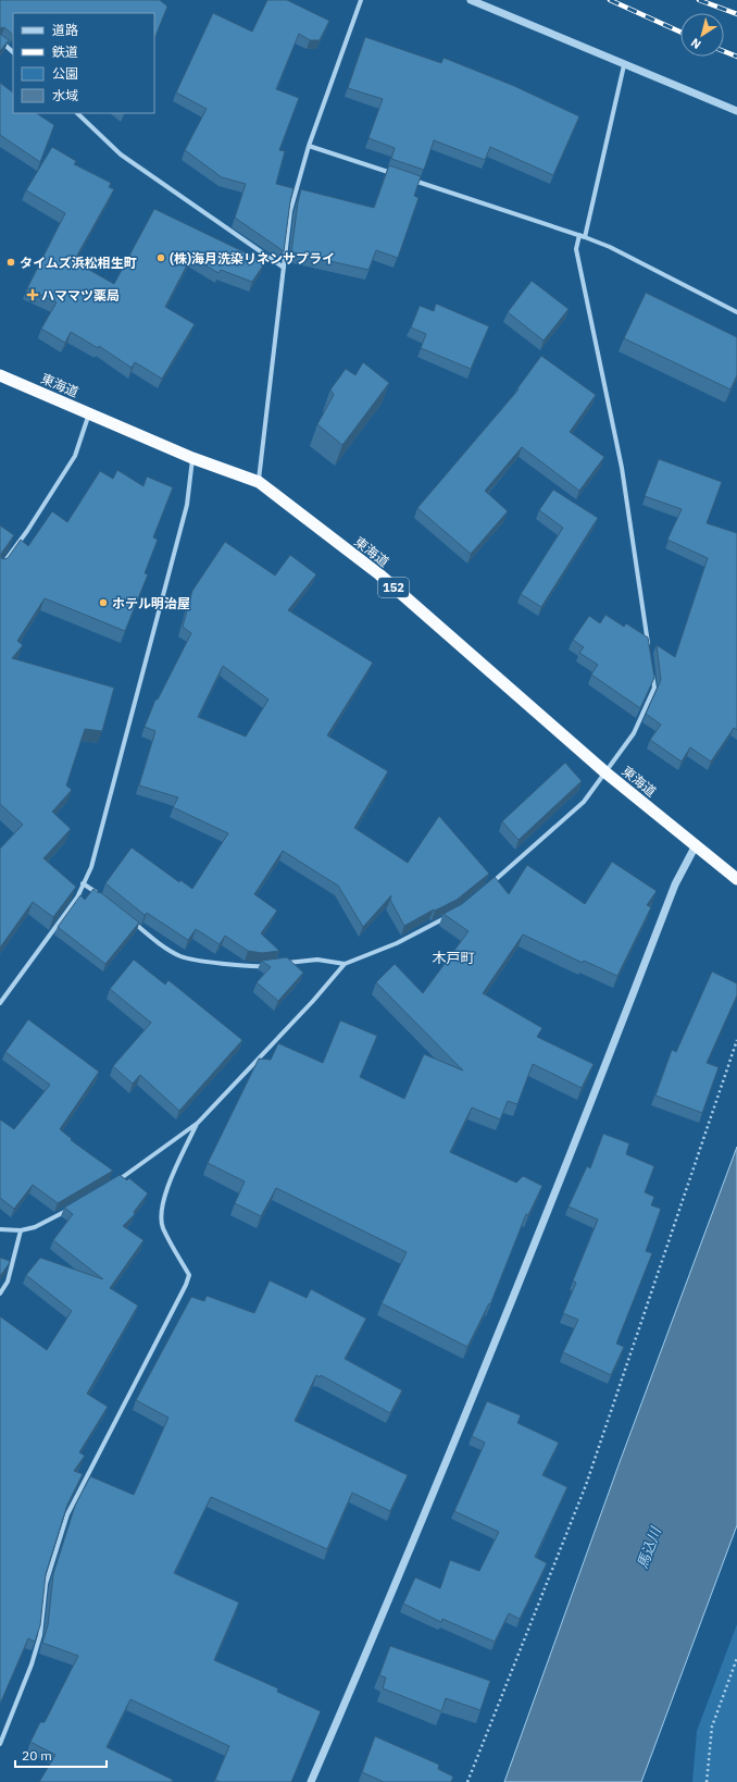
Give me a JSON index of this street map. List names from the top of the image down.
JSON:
{
  "streets": {
    "highway": ["東海道", "152"]
  },
  "districts": ["木戸町"],
  "water": ["馬込川"],
  "places": {
    "other": ["(株)海月洗染リネンサプライ", "タイムズ浜松相生町", "ホテル明治屋"],
    "health": ["ハママツ薬局"]
  },
  "legend": [
    "道路",
    "鉄道",
    "公園",
    "水域"
  ],
  "scale_bar": "20 m",
  "north": "bottom left"
}
